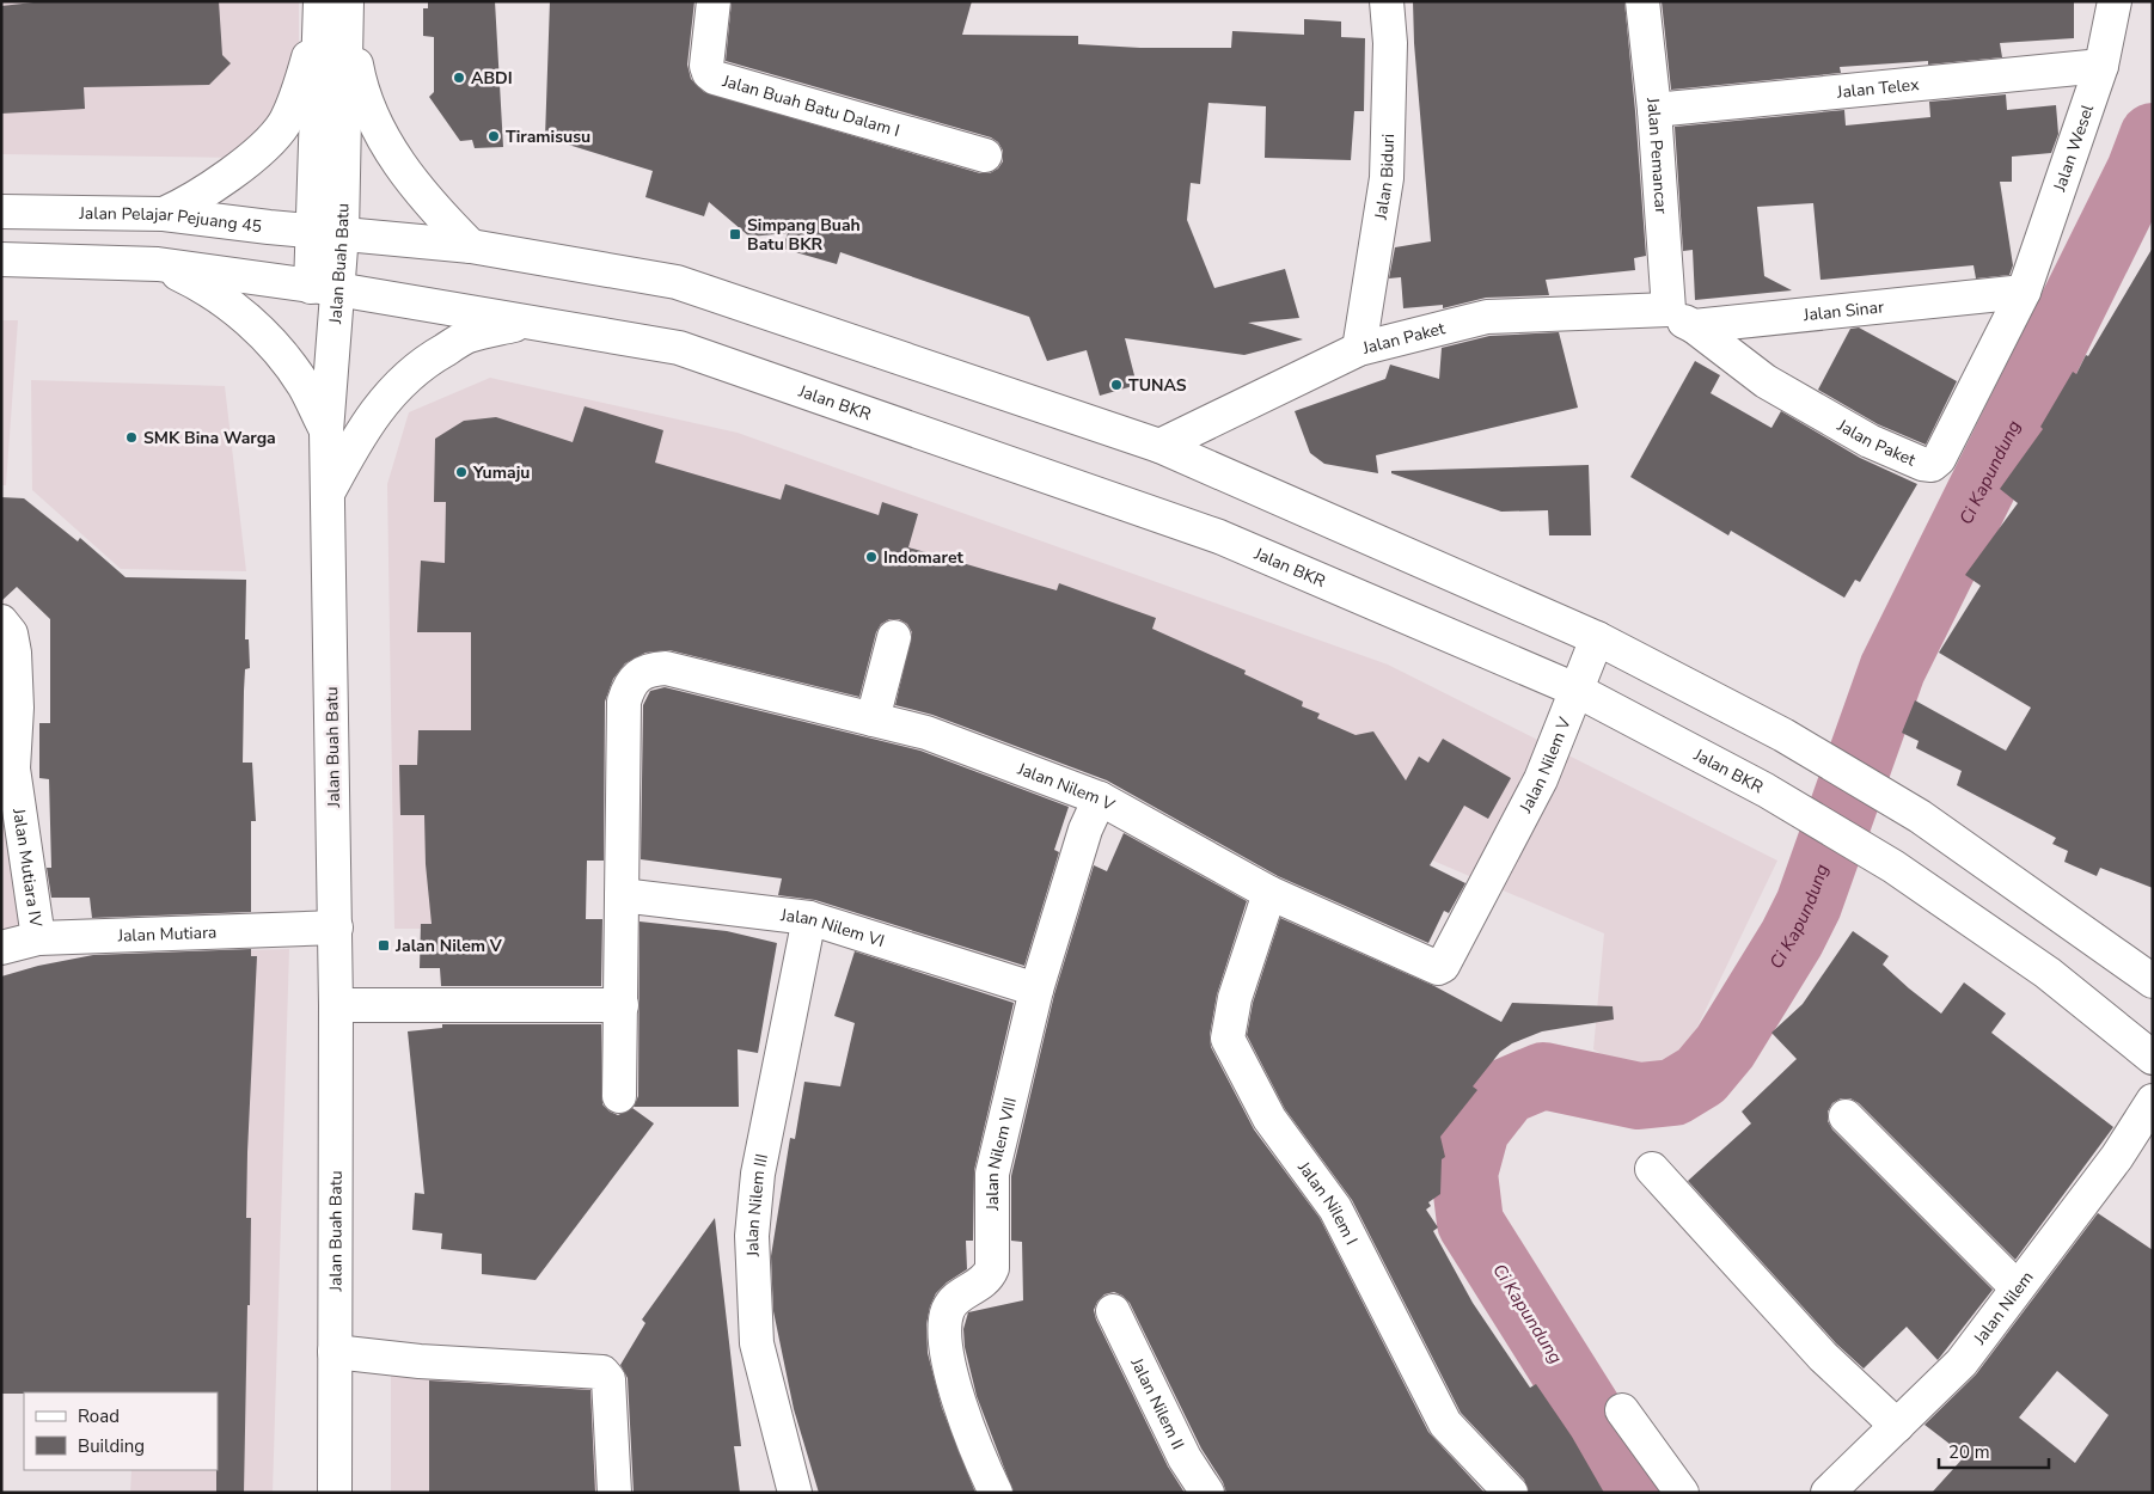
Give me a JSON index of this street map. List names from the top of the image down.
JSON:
{
  "streets": {
    "street": [
      "Jalan Telex",
      "Jalan Buah Batu Dalam I",
      "Jalan Wesel",
      "Jalan Pemancar",
      "Jalan Biduri",
      "Jalan Pelajar Pejuang 45",
      "Jalan Buah Batu",
      "Jalan Sinar",
      "Jalan Paket",
      "Jalan BKR",
      "Jalan Nilem V",
      "Jalan Mutiara IV",
      "Jalan Nilem VI",
      "Jalan Mutiara",
      "Jalan Nilem VIII",
      "Jalan Nilem I",
      "Jalan Nilem III",
      "Jalan Nilem",
      "Jalan Nilem II"
    ]
  },
  "crossings": [
    ["Jalan Telex", "Jalan Wesel"],
    ["Jalan Telex", "Jalan Pemancar"],
    ["Jalan Wesel", "Jalan Sinar"],
    ["Jalan Wesel", "Jalan Paket"],
    ["Jalan Pemancar", "Jalan Sinar"],
    ["Jalan Pemancar", "Jalan Paket"],
    ["Jalan Biduri", "Jalan Paket"],
    ["Jalan Pelajar Pejuang 45", "Jalan Buah Batu"],
    ["Jalan Buah Batu", "Jalan BKR"],
    ["Jalan Buah Batu", "Jalan Mutiara"],
    ["Jalan Sinar", "Jalan Paket"],
    ["Jalan BKR", "Jalan Nilem V"],
    ["Jalan Nilem V", "Jalan Nilem VI"],
    ["Jalan Nilem V", "Jalan Nilem VIII"],
    ["Jalan Nilem V", "Jalan Nilem I"],
    ["Jalan Mutiara IV", "Jalan Mutiara"],
    ["Jalan Nilem VI", "Jalan Nilem VIII"],
    ["Jalan Nilem VI", "Jalan Nilem III"]
  ],
  "water": ["Ci Kapundung"],
  "places": {
    "other": [
      "ABDI",
      "Tiramisusu",
      "TUNAS",
      "SMK Bina Warga",
      "Yumaju",
      "Indomaret"
    ],
    "transit": ["Simpang Buah Batu BKR", "Jalan Nilem V"]
  },
  "legend": ["Road", "Building"],
  "scale_bar": "20 m"
}
